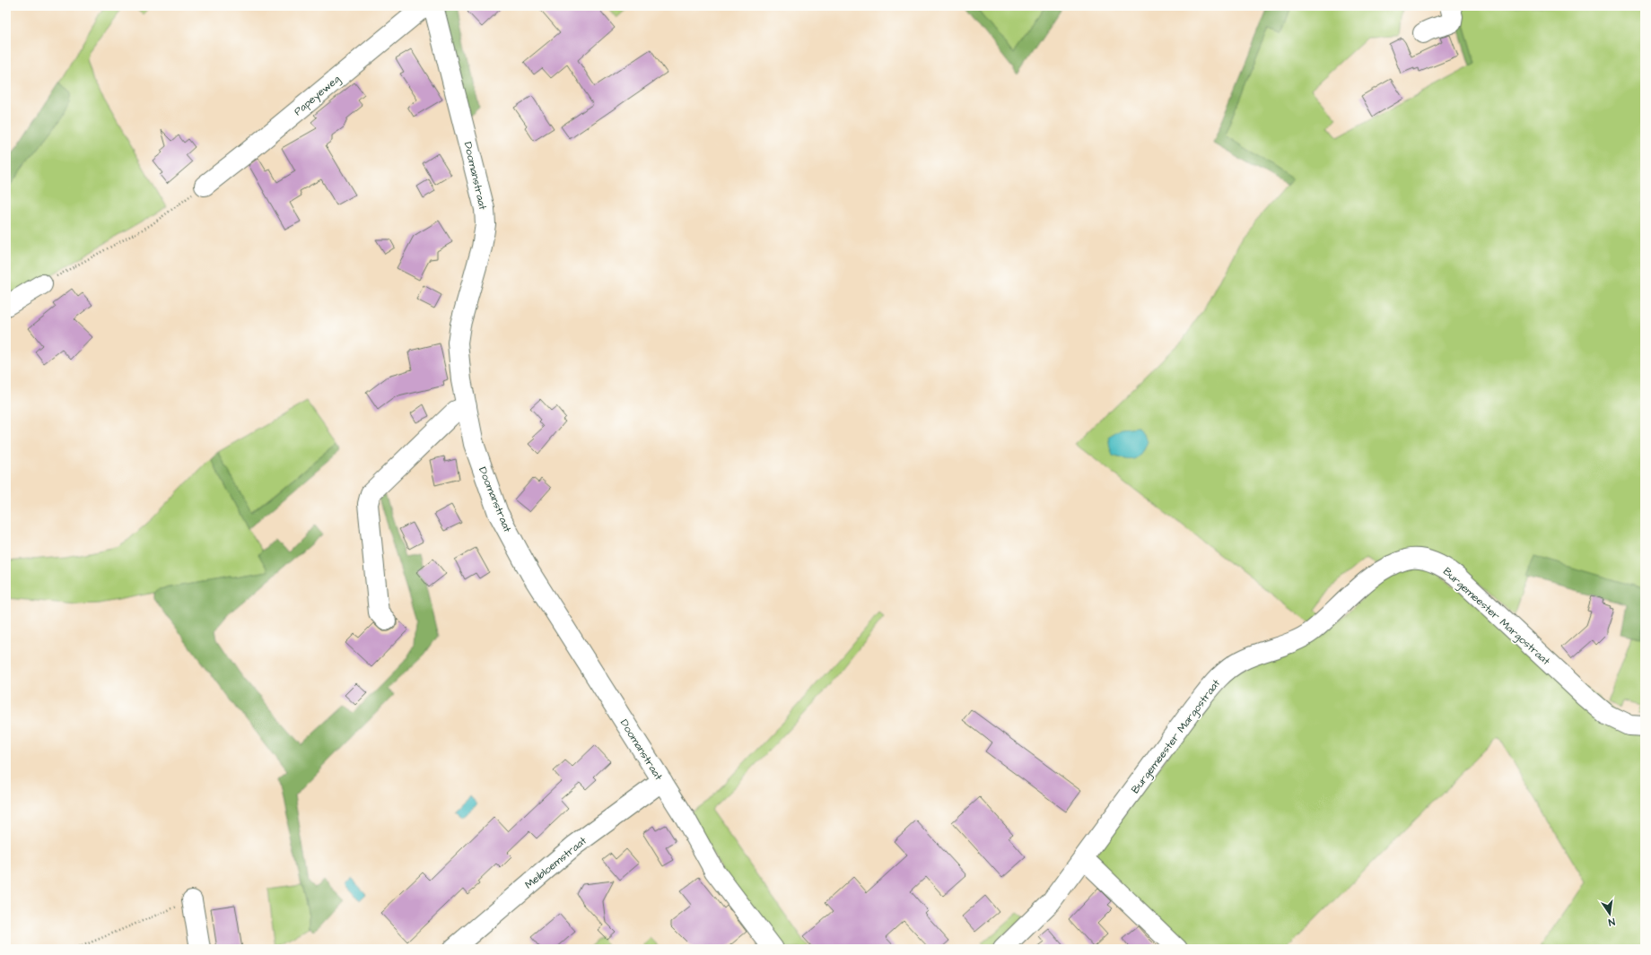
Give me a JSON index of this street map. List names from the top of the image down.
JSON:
{
  "streets": {
    "street": [
      "Papeyeweg",
      "Doomanstraat",
      "Burgemeester Margostraat",
      "Meibloemstraat"
    ]
  },
  "crossings": [
    ["Doomanstraat", "Meibloemstraat"]
  ],
  "north": "bottom"
}
